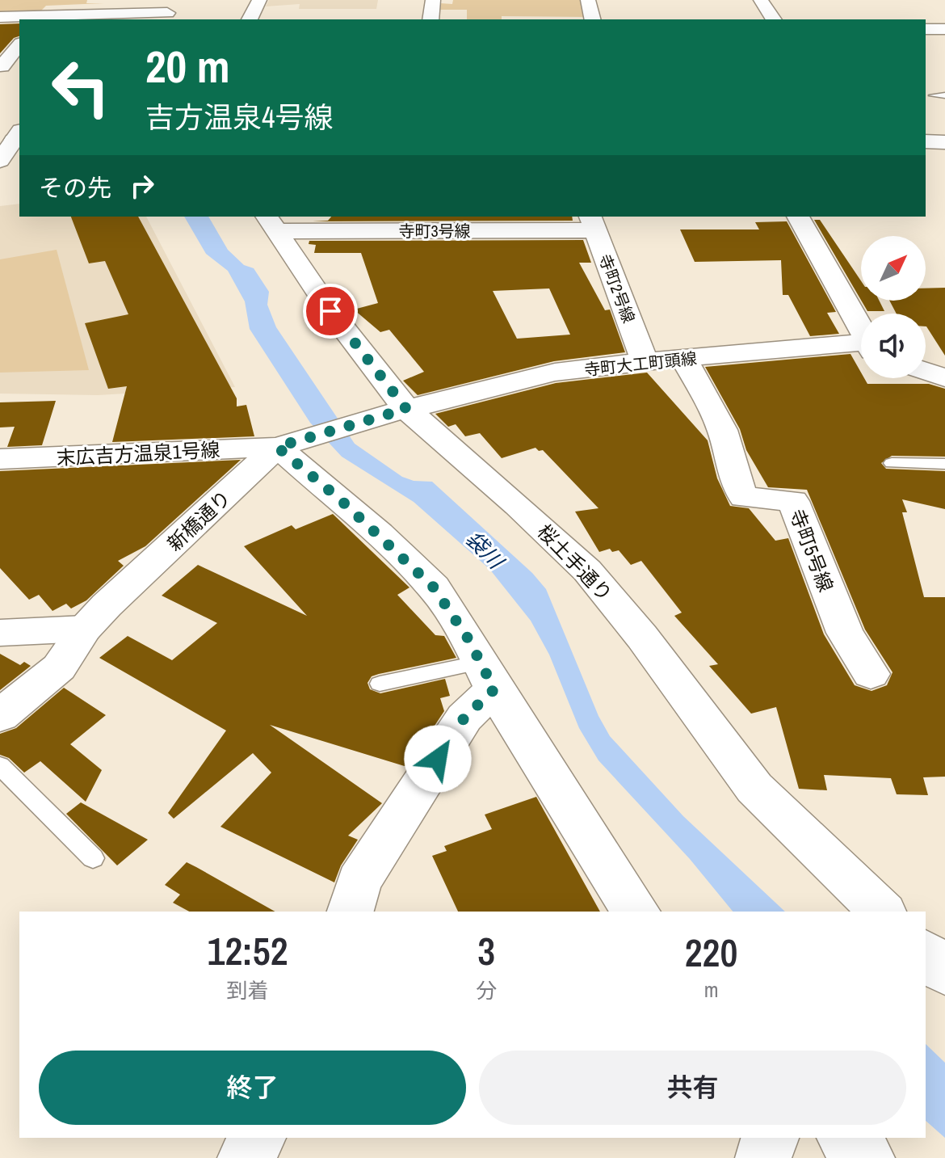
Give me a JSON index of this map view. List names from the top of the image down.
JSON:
{
  "streets": {
    "street": [
      "寺町3号線",
      "寺町2号線",
      "寺町大工町頭線",
      "末広吉方温泉1号線",
      "新橋通り",
      "寺町5号線",
      "桜土手通り"
    ]
  },
  "crossings": [
    ["寺町3号線", "寺町2号線"],
    ["寺町3号線", "桜土手通り"],
    ["寺町2号線", "寺町大工町頭線"],
    ["寺町大工町頭線", "新橋通り"],
    ["寺町大工町頭線", "寺町5号線"],
    ["寺町大工町頭線", "桜土手通り"],
    ["末広吉方温泉1号線", "新橋通り"],
    ["新橋通り", "桜土手通り"]
  ],
  "water": ["袋川"],
  "north": "top right",
  "page": {
    "turn": ["20 m", "吉方温泉4号線"],
    "then": "その先",
    "eta": [
      "12:52",
      "到着",
      "3",
      "分",
      "220",
      "m"
    ],
    "buttons": ["終了", "共有"]
  }
}
